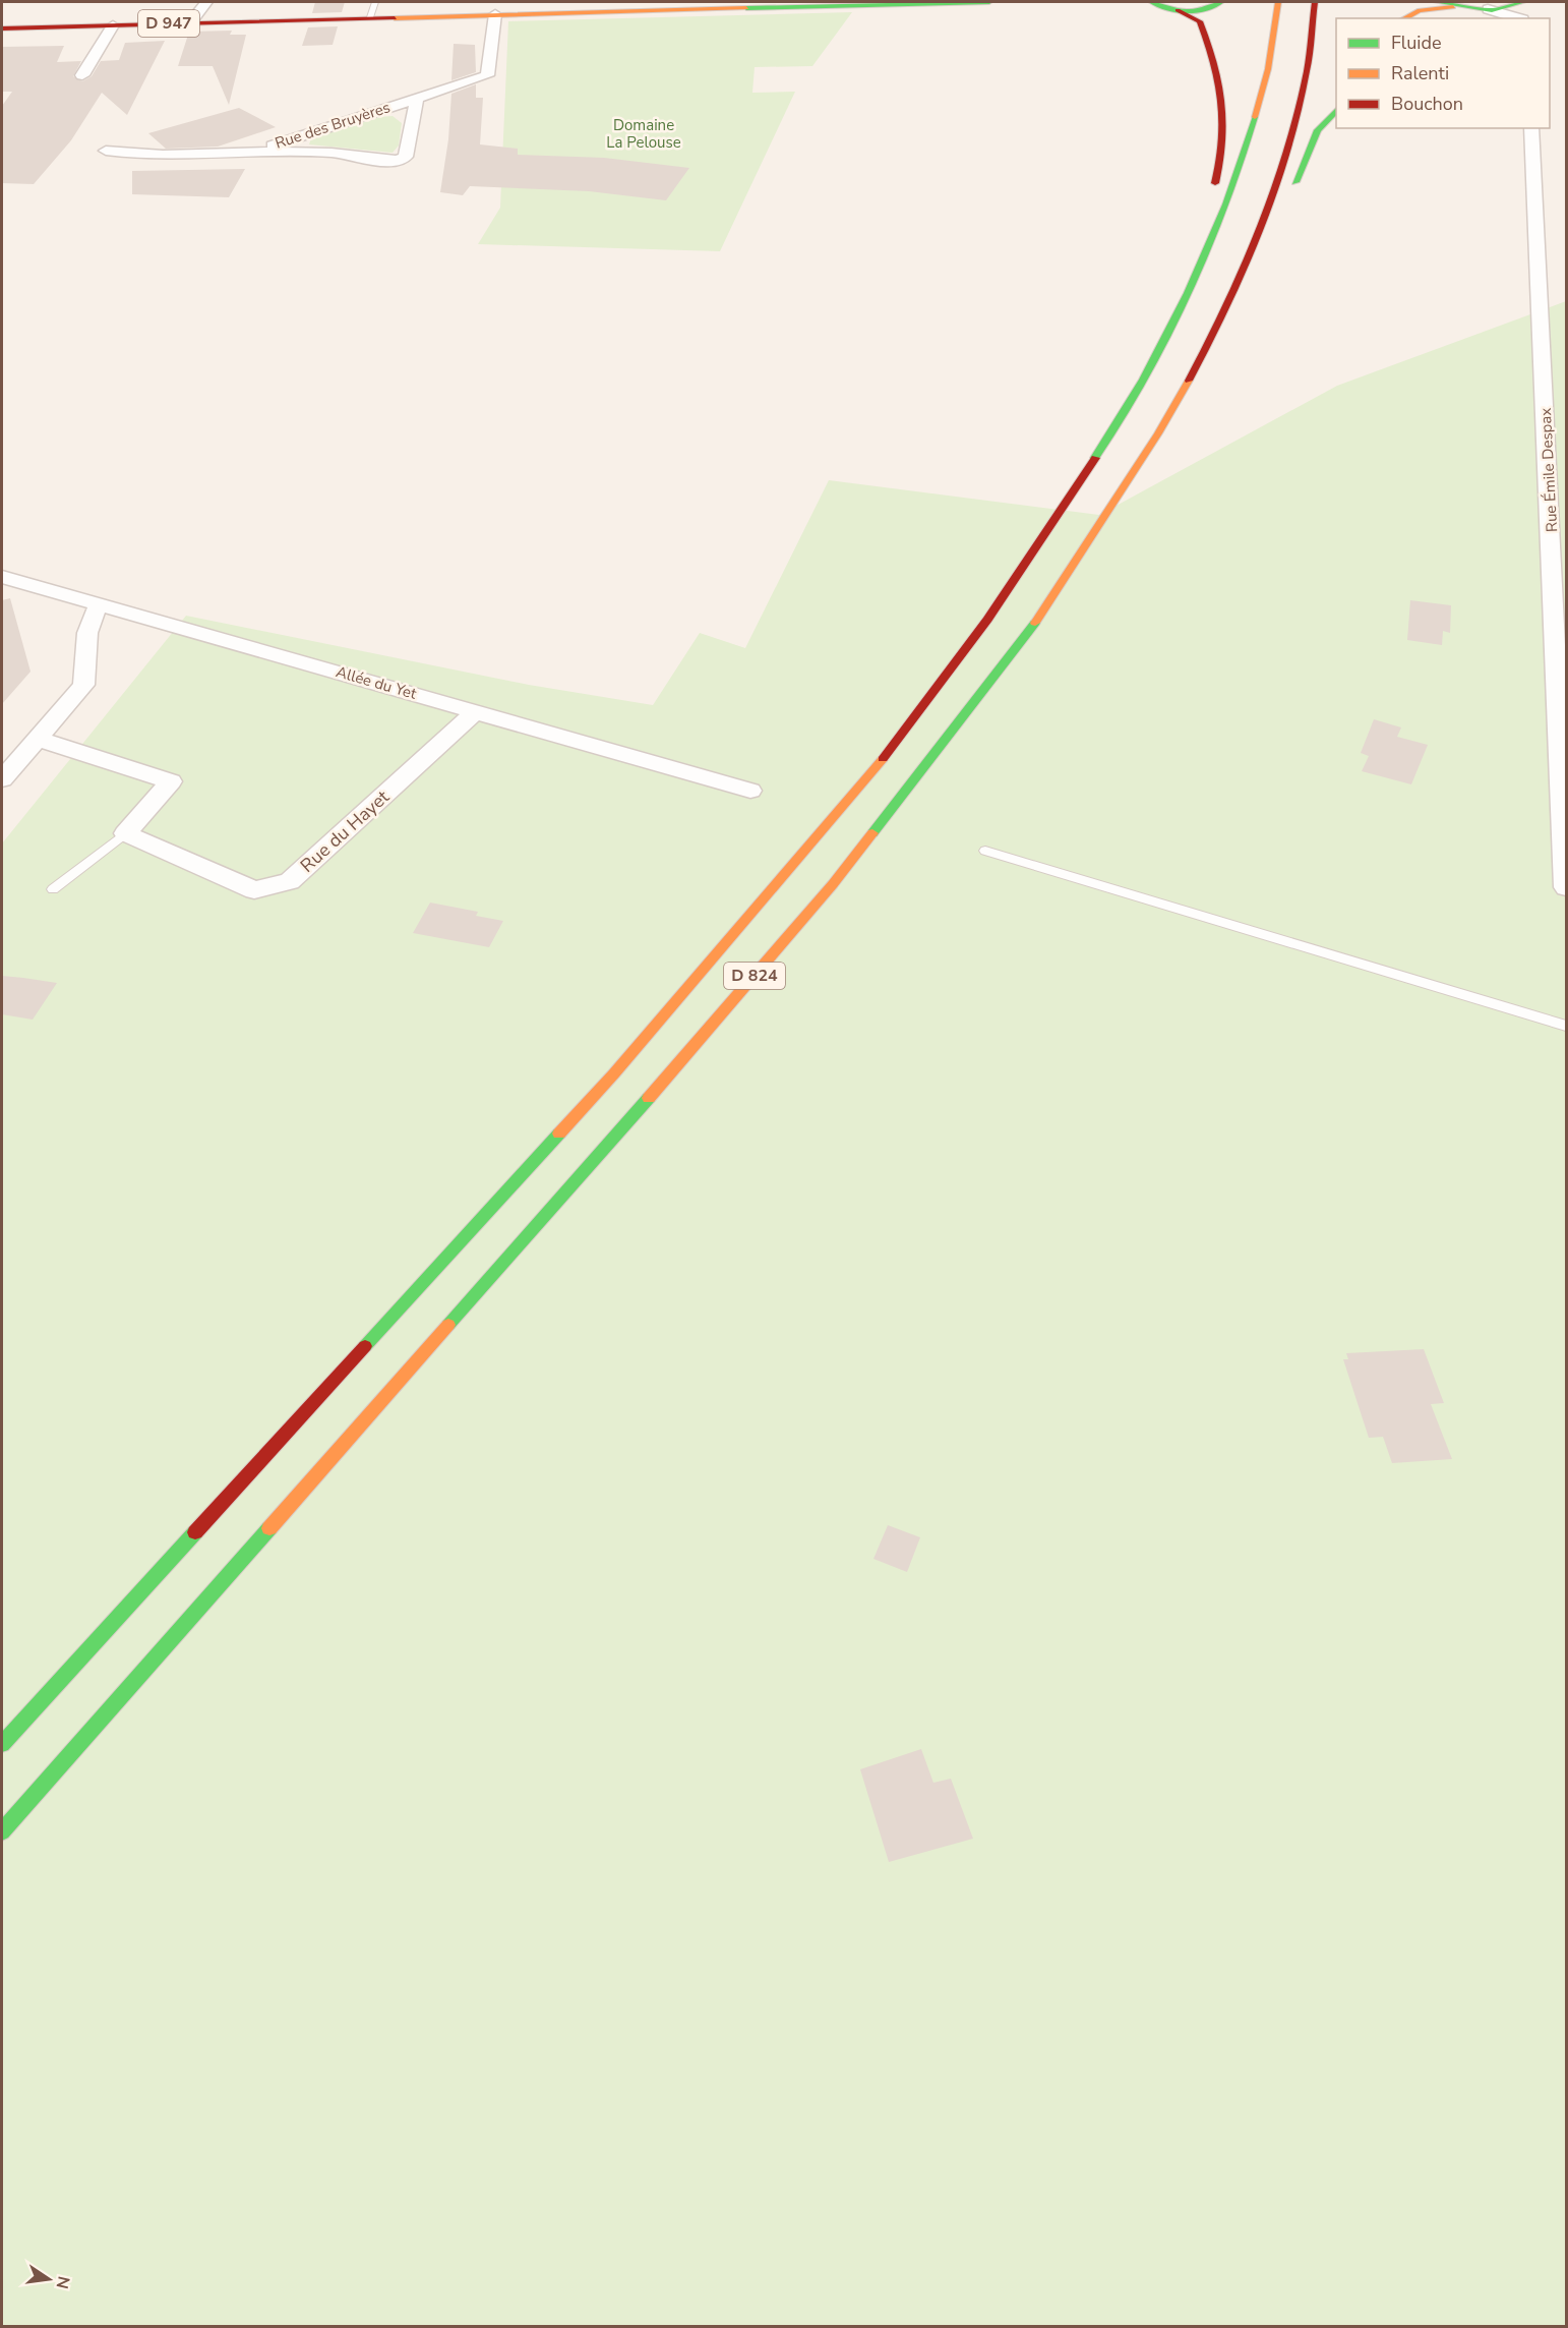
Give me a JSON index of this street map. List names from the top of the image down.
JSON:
{
  "streets": {
    "main road": ["D 947", "D 824"],
    "street": [
      "Rue des Bruyères",
      "Rue Émile Despax",
      "Allée du Yet",
      "Rue du Hayet"
    ]
  },
  "crossings": [
    ["D 947", "Rue des Bruyères"],
    ["Allée du Yet", "Rue du Hayet"]
  ],
  "parks": ["Domaine La Pelouse"],
  "legend": ["Fluide", "Ralenti", "Bouchon"],
  "north": "right"
}
